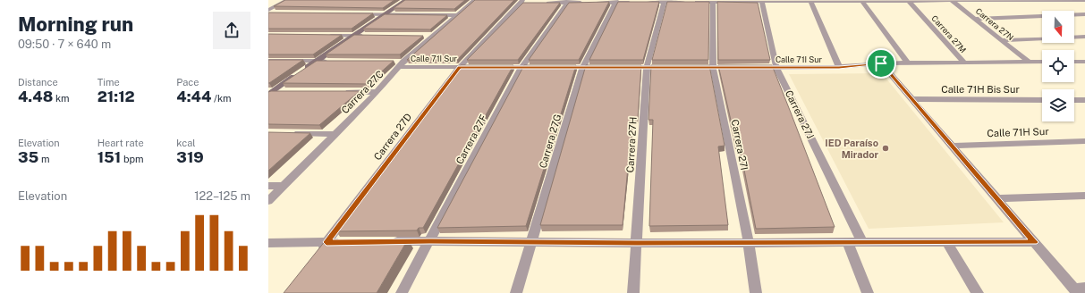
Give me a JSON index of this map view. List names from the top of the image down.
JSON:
{
  "streets": {
    "street": [
      "Carrera 27N",
      "Carrera 27M",
      "Calle 71I Sur",
      "Calle 71H Bis Sur",
      "Carrera 27C",
      "Carrera 27J",
      "Calle 71H Sur",
      "Carrera 27D",
      "Carrera 27F",
      "Carrera 27G",
      "Carrera 27H",
      "Carrera 27I"
    ]
  },
  "crossings": [
    ["Carrera 27N", "Calle 71I Sur"],
    ["Carrera 27M", "Calle 71I Sur"],
    ["Calle 71I Sur", "Carrera 27C"],
    ["Calle 71I Sur", "Carrera 27J"],
    ["Calle 71I Sur", "Carrera 27D"]
  ],
  "places": ["IED Paraíso Mirador"],
  "north": "bottom",
  "page": {
    "heading": ["Morning run", "09:50 · 7 × 640 m"],
    "stats": [
      ["Distance", "4.48 km"],
      ["Time", "21:12"],
      ["Pace", "4:44 /km"],
      ["Elevation", "35 m"],
      ["Heart rate", "151 bpm"],
      ["kcal", "319"]
    ],
    "chart": ["Elevation", "122–125 m"]
  }
}
